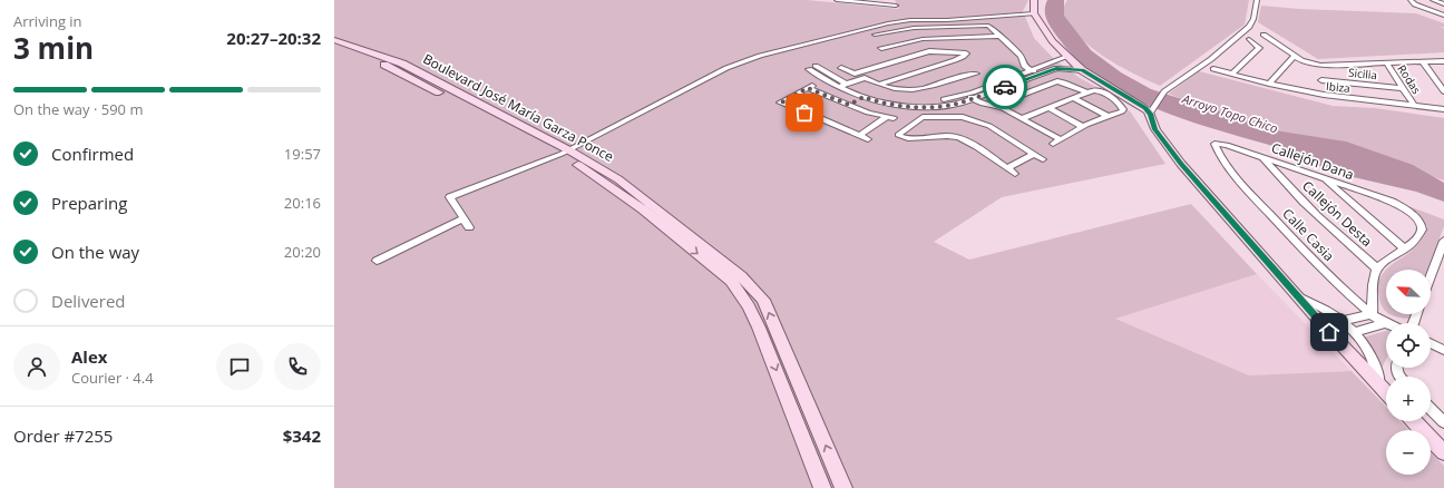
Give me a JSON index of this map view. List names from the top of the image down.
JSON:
{
  "streets": {
    "street": [
      "Sicilia",
      "Rodas",
      "Ibiza",
      "Boulevard José María Garza Ponce",
      "Callejón Dana",
      "Callejón Desta",
      "Calle Casia"
    ]
  },
  "crossings": [
    ["Sicilia", "Rodas"],
    ["Rodas", "Ibiza"],
    ["Callejón Dana", "Callejón Desta"],
    ["Callejón Dana", "Calle Casia"]
  ],
  "water": ["Arroyo Topo Chico"],
  "north": "top left",
  "page": {
    "heading": ["3 min", "Arriving in", "20:27–20:32"],
    "panel": [
      "Alex",
      "Courier · 4.4",
      "Order #7255",
      "$342"
    ],
    "bar": "On the way · 590 m",
    "list": [
      ["Confirmed", "19:57"],
      ["Preparing", "20:16"],
      ["On the way", "20:20"],
      "Delivered"
    ],
    "map_buttons": ["+", "−"]
  }
}
